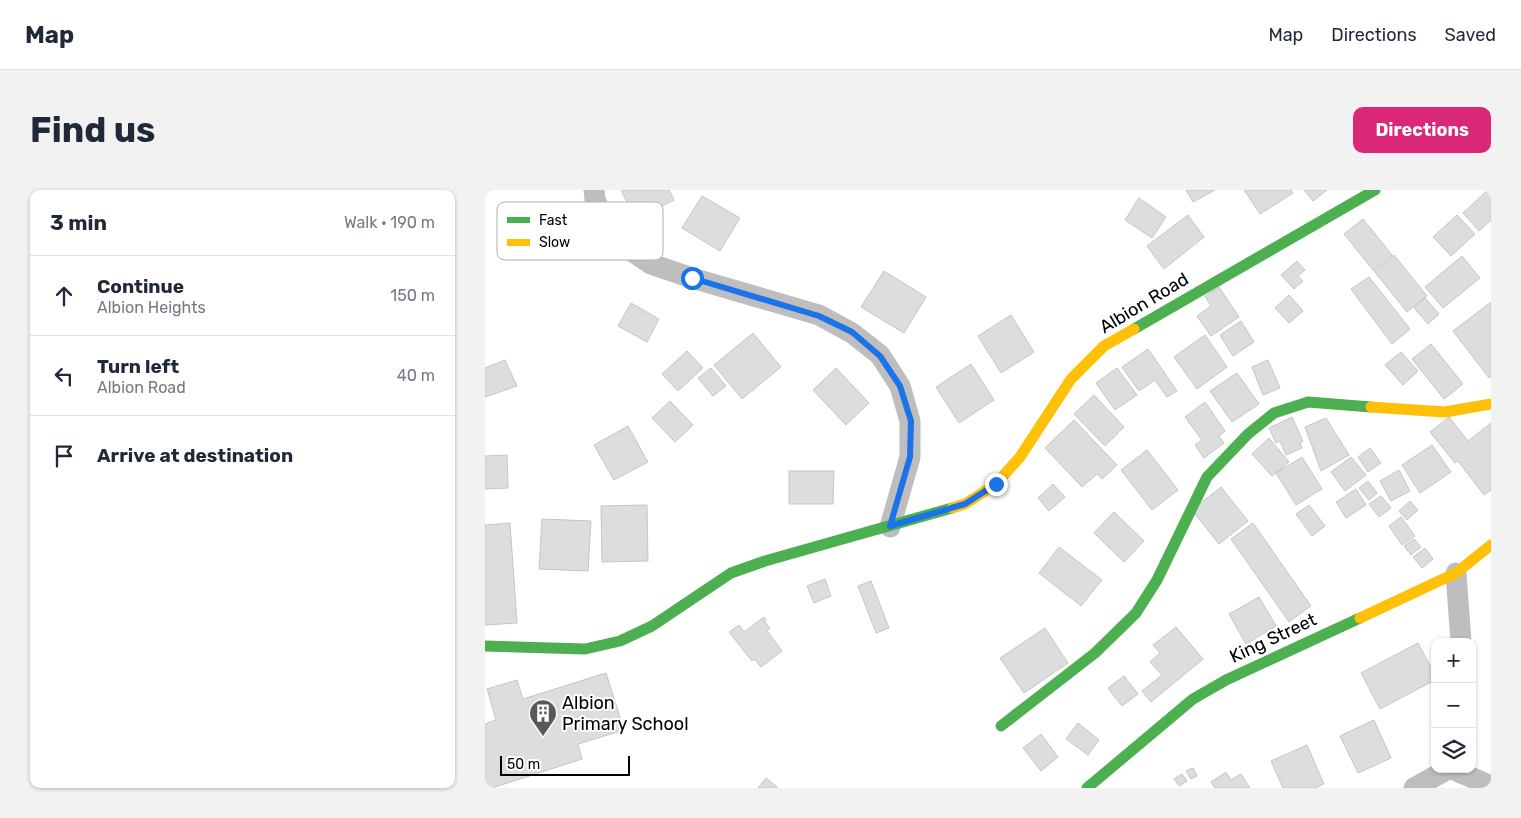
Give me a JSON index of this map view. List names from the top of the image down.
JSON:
{
  "streets": {
    "street": ["Albion Road", "King Street"]
  },
  "places": {
    "building": ["Albion Primary School"]
  },
  "legend": ["Fast", "Slow"],
  "scale_bar": "50 m",
  "page": {
    "header": "Map",
    "nav": ["Map", "Directions", "Saved"],
    "buttons": "Directions",
    "title": "Find us",
    "heading": ["3 min", "Walk · 190 m"],
    "list": [
      ["Continue", "Albion Heights", "150 m"],
      ["Turn left", "Albion Road", "40 m"],
      "Arrive at destination"
    ],
    "map_buttons": ["+", "−"],
    "scale": "50 m"
  }
}
